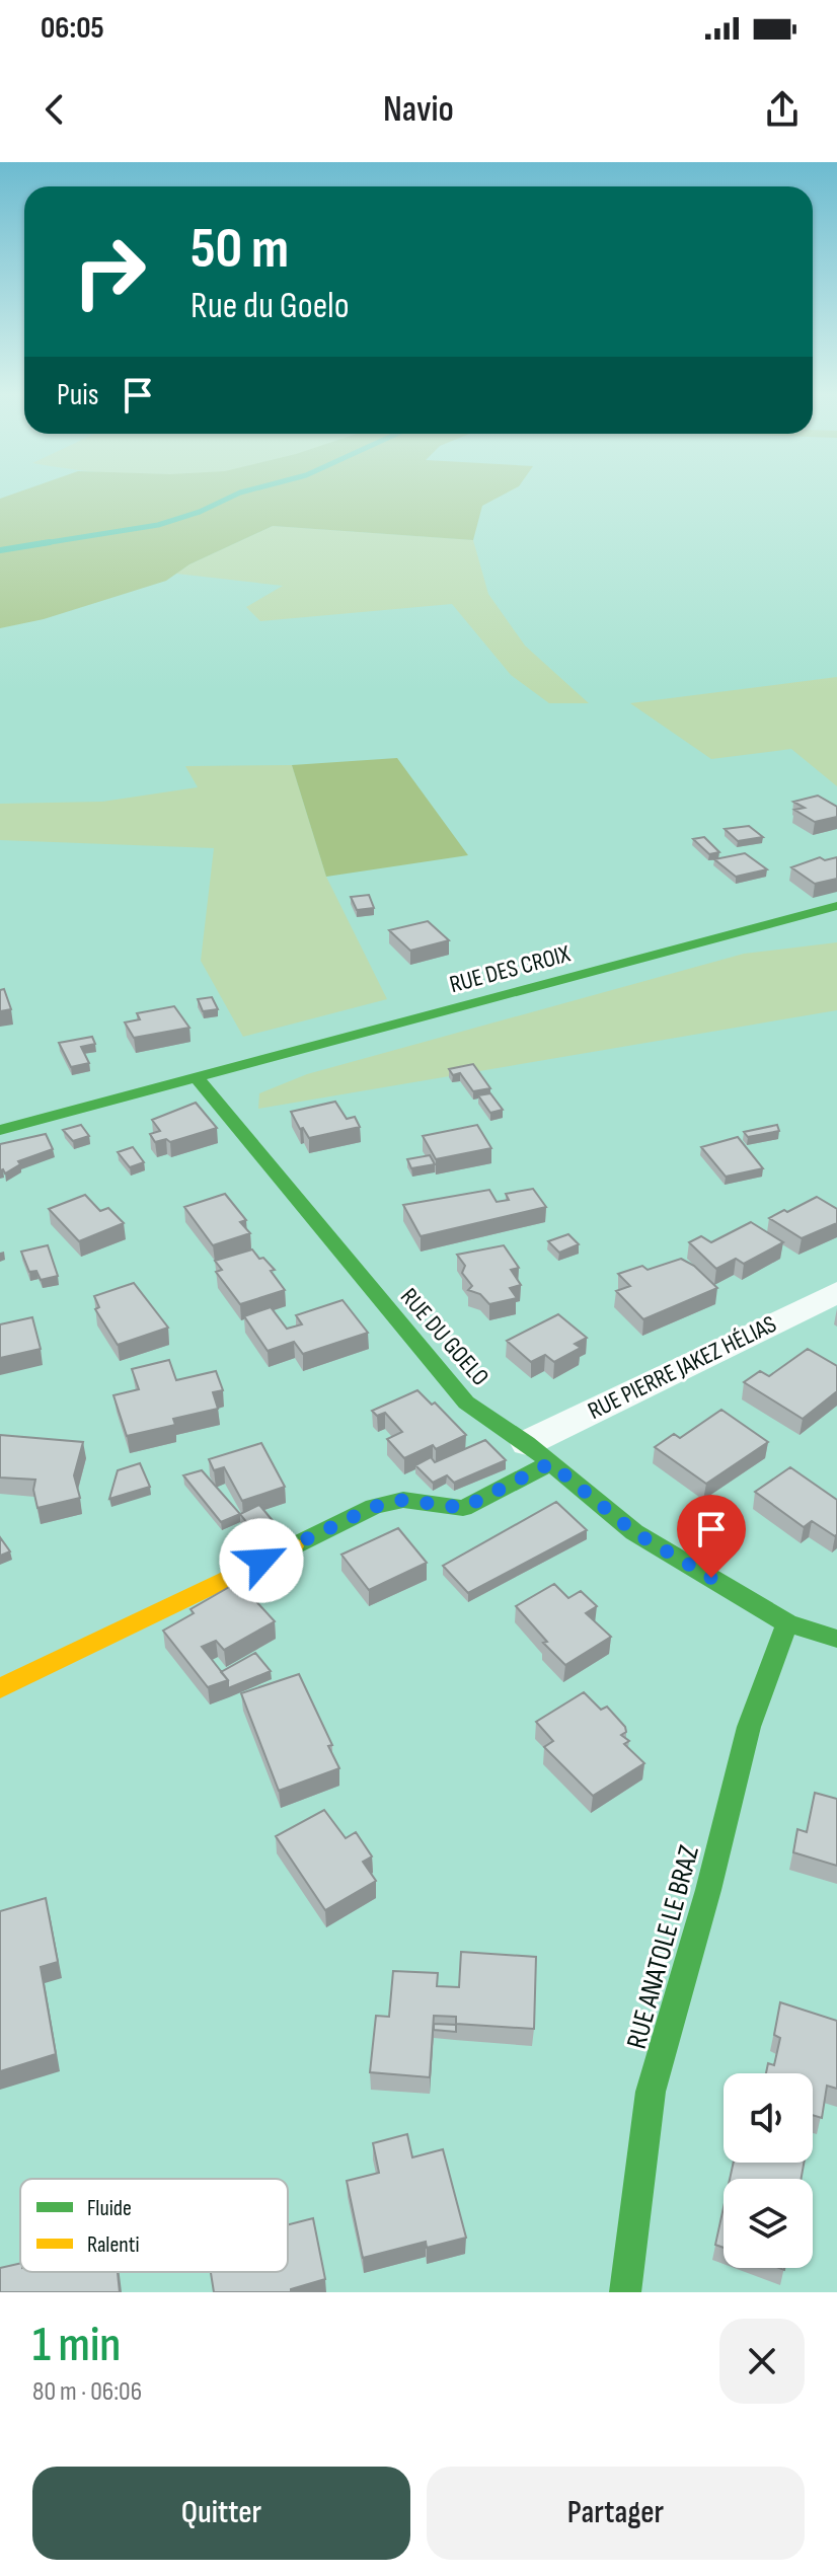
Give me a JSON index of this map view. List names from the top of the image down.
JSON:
{
  "streets": {
    "street": [
      "RUE DES CROIX",
      "RUE DU GOELO",
      "RUE PIERRE JAKEZ HÉLIAS",
      "RUE ANATOLE LE BRAZ"
    ]
  },
  "crossings": [
    ["RUE DES CROIX", "RUE DU GOELO"],
    ["RUE DU GOELO", "RUE PIERRE JAKEZ HÉLIAS"],
    ["RUE DU GOELO", "RUE ANATOLE LE BRAZ"]
  ],
  "legend": ["Fluide", "Ralenti"],
  "page": {
    "status": "06:05",
    "header": "Navio",
    "turn": ["50 m", "Rue du Goelo"],
    "then": "Puis",
    "heading": ["1 min", "80 m · 06:06"],
    "buttons": ["Quitter", "Partager"]
  }
}
